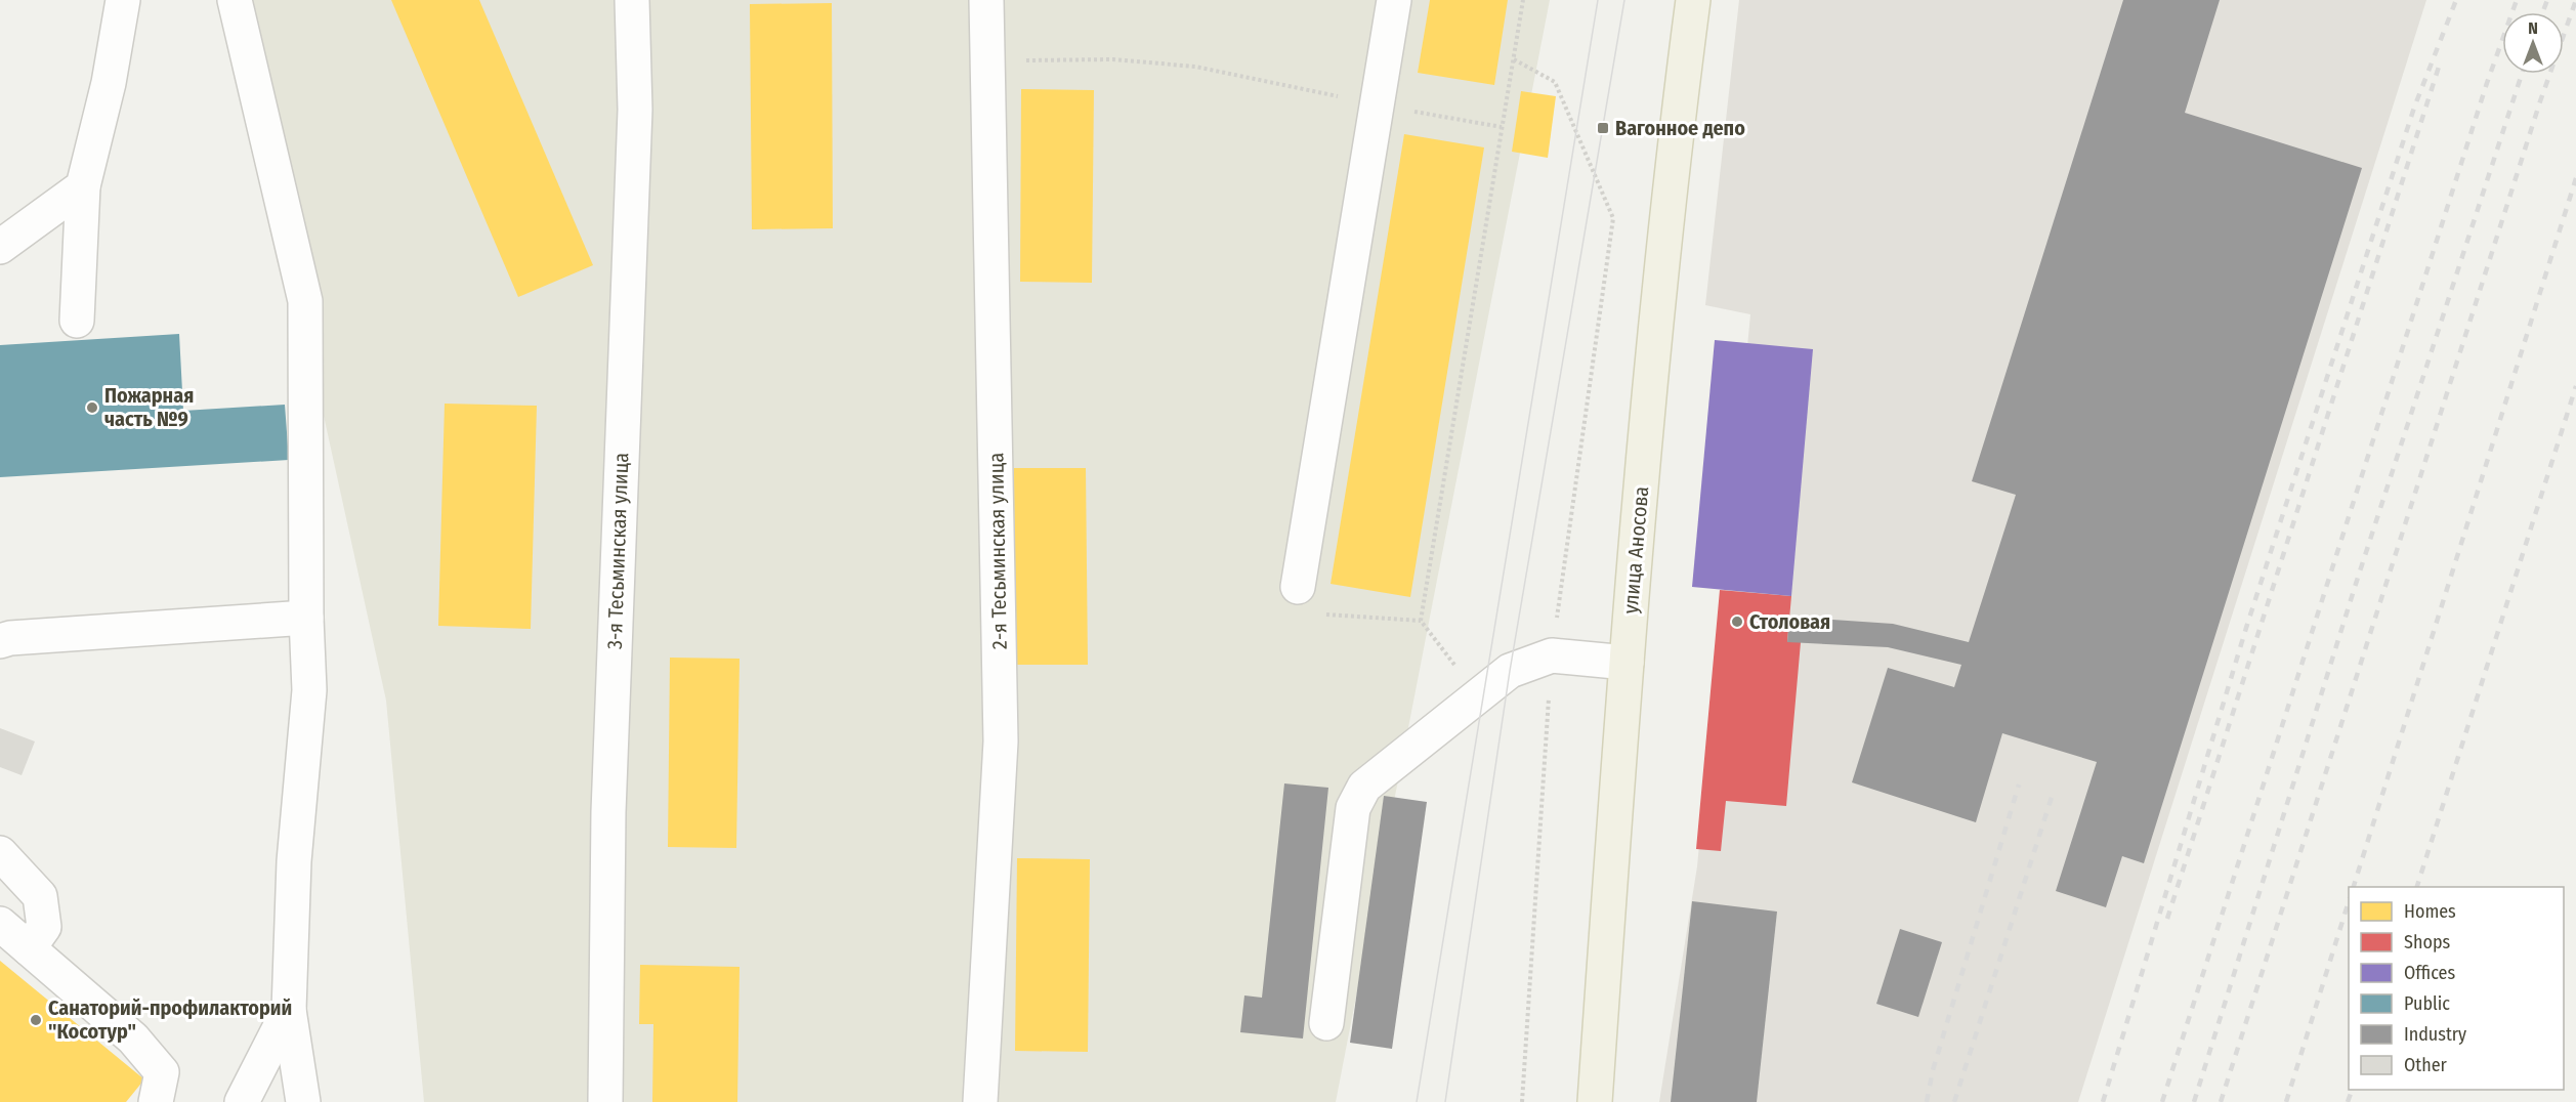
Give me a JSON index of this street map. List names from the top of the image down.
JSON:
{
  "streets": {
    "main road": ["улица Аносова"],
    "street": ["3-я Тесьминская улица", "2-я Тесьминская улица"]
  },
  "places": {
    "transit": ["Вагонное депо"],
    "other": ["Пожарная часть №9", "Столовая", "Санаторий-профилакторий \"Косотур\""]
  },
  "legend": [
    "Homes",
    "Shops",
    "Offices",
    "Public",
    "Industry",
    "Other"
  ],
  "north": "top"
}
